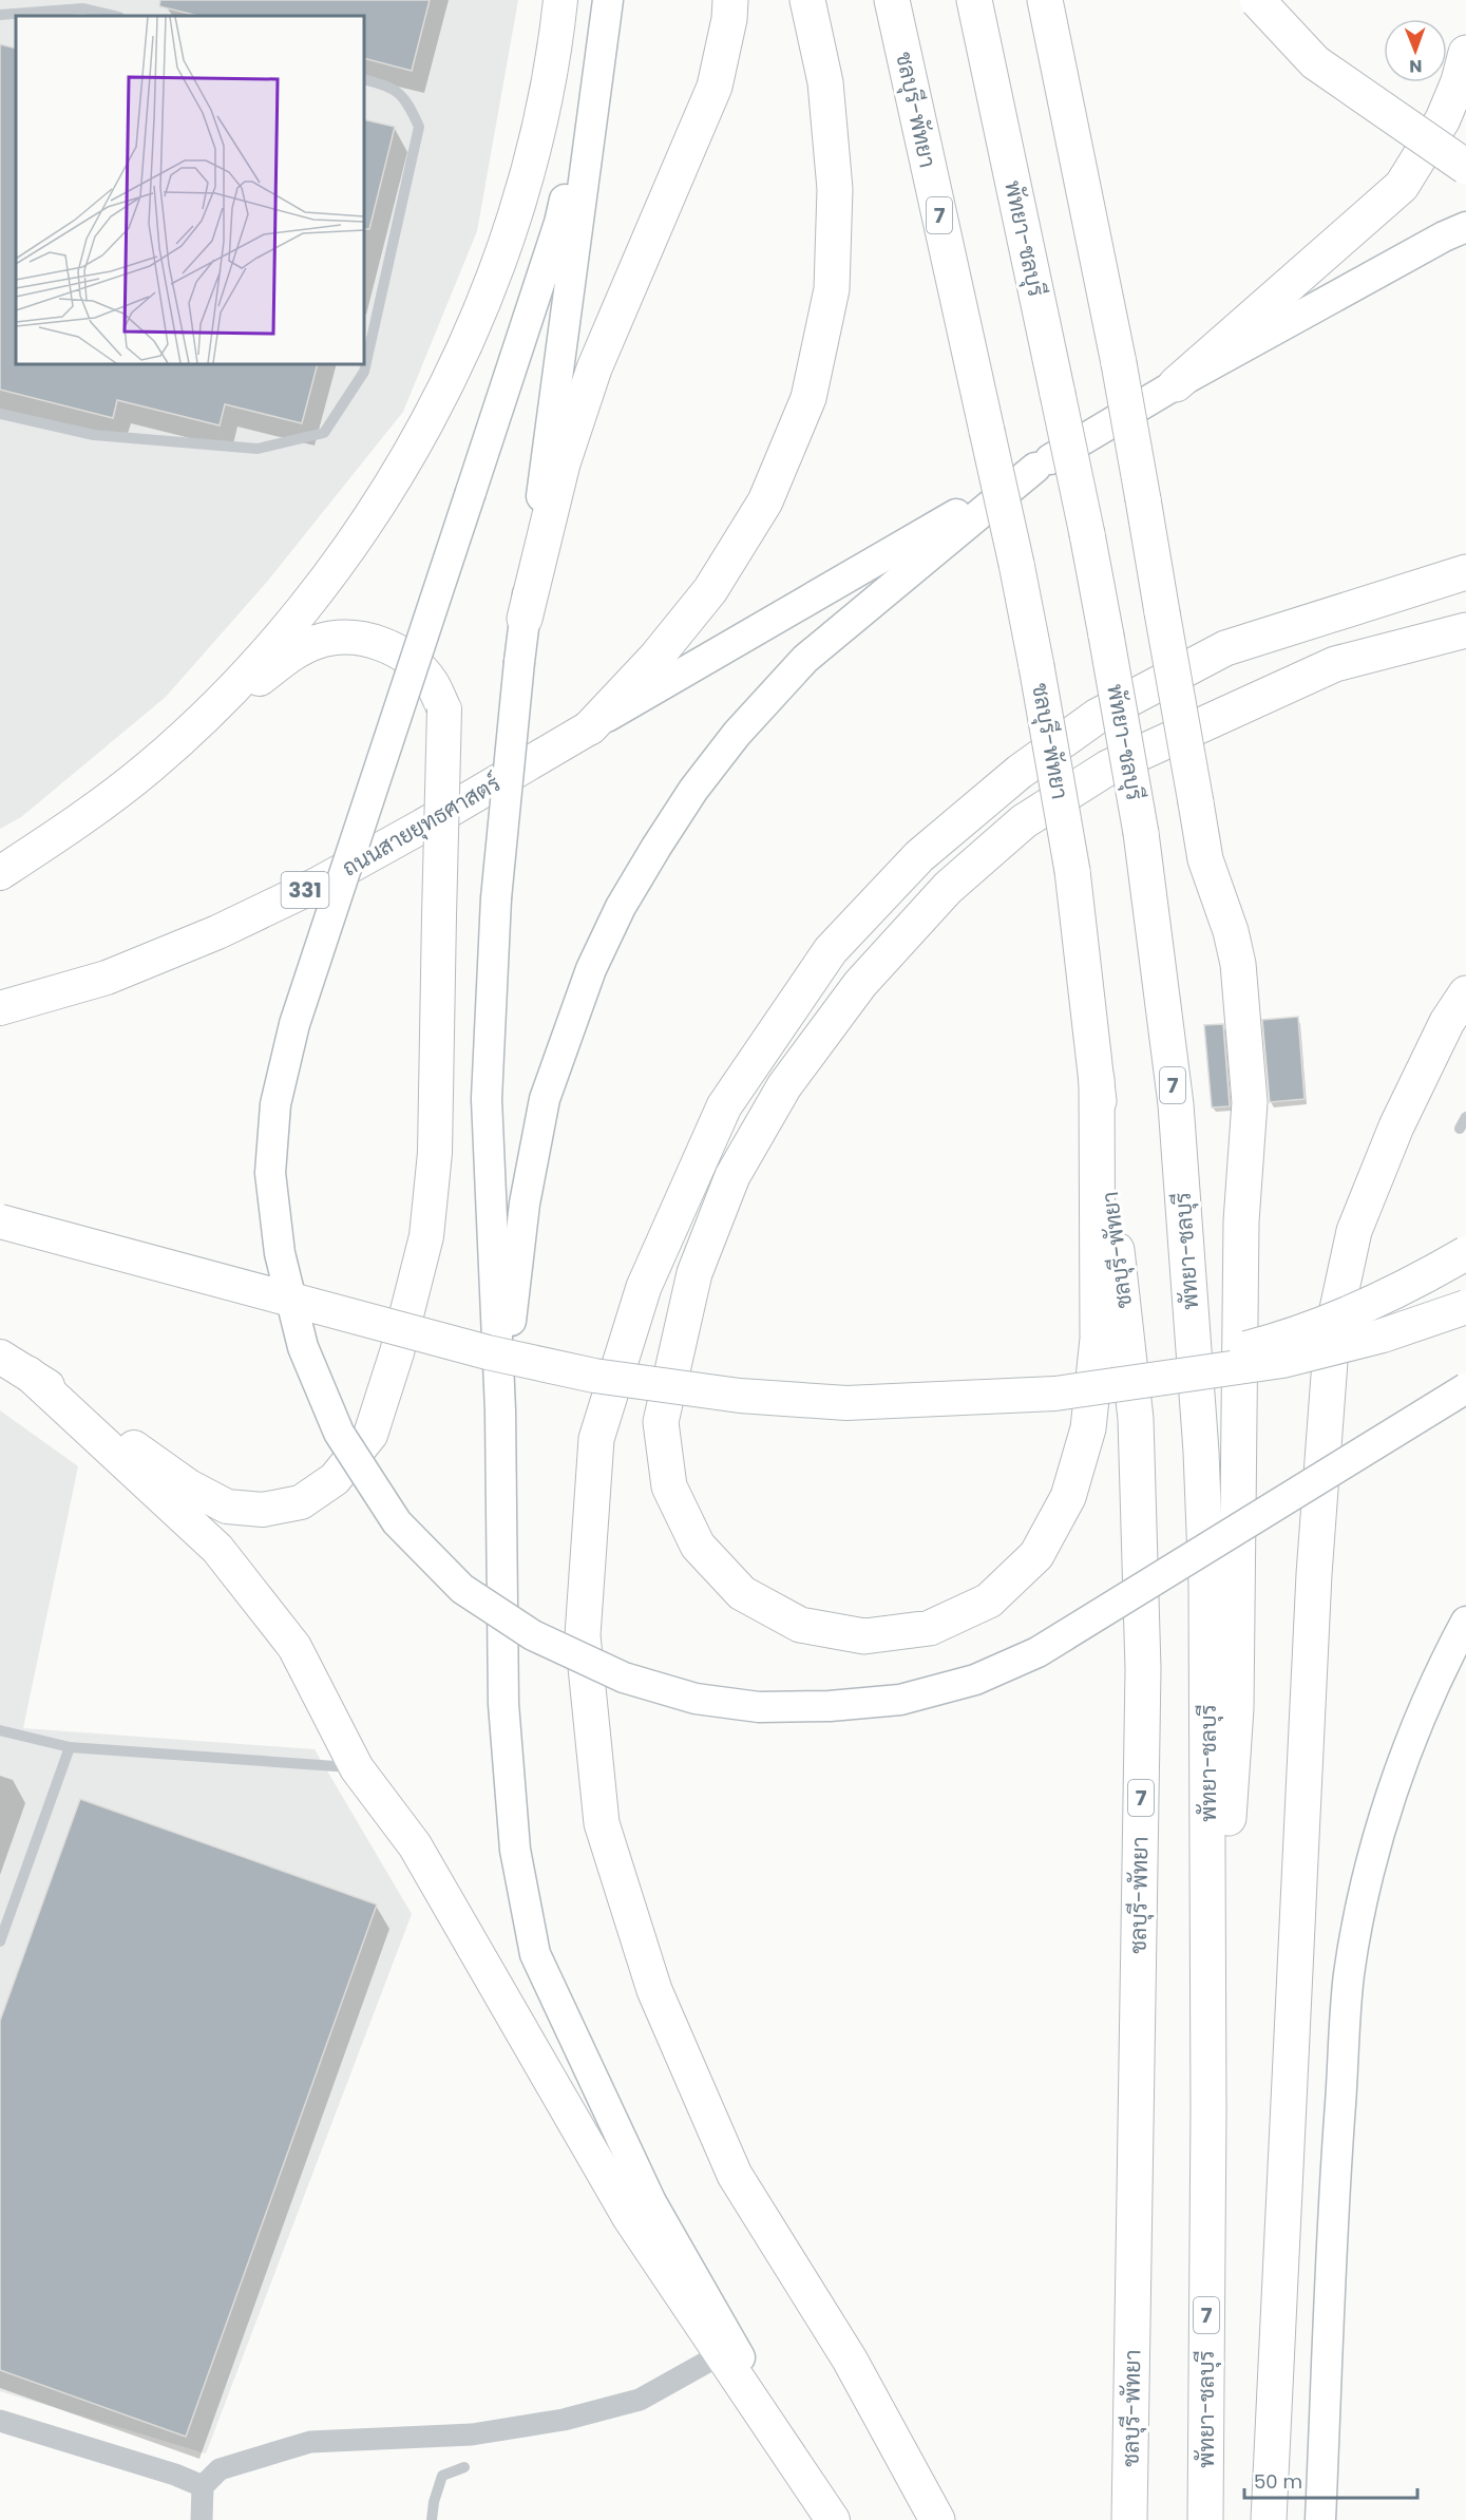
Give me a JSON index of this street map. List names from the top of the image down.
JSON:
{
  "streets": {
    "highway": ["ชลบุรี-พัทยา", "7", "พัทยา-ชลบุรี"],
    "main road": ["ถนนสายยุทธศาสตร์", "331"]
  },
  "scale_bar": "50 m",
  "north": "bottom"
}
